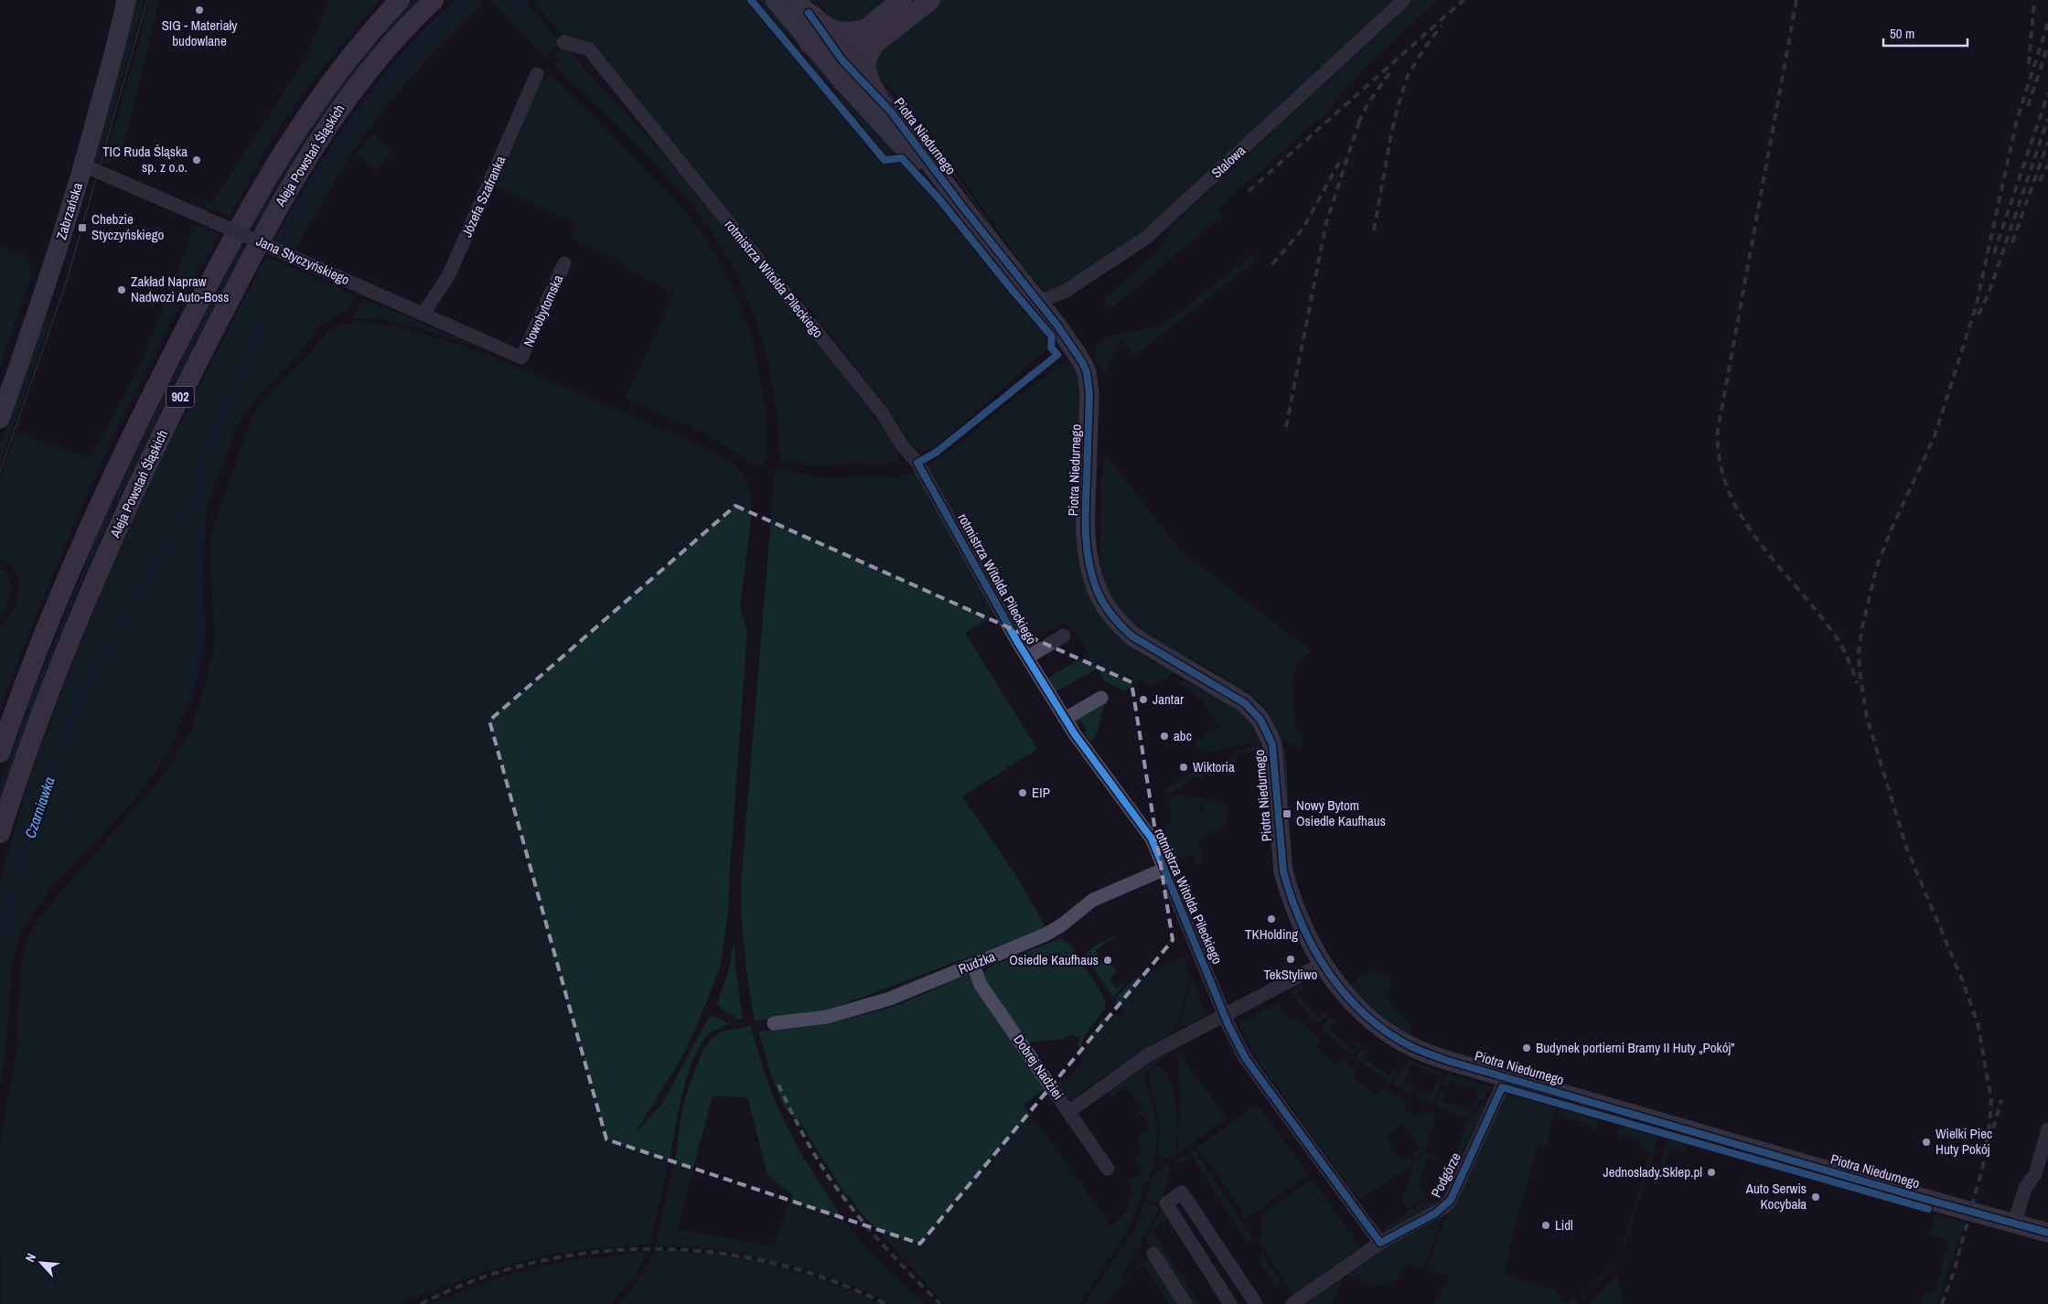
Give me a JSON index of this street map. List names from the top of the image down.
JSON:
{
  "streets": {
    "main road": ["Aleja Powstań Śląskich", "902"],
    "street": [
      "Piotra Niedurnego",
      "Stalowa",
      "Józefa Szafranka",
      "Zabrzańska",
      "Jana Styczyńskiego",
      "rotmistrza Witolda Pileckiego",
      "Nowobytomska",
      "Rudzka",
      "Dobrej Nadziei",
      "Podgórze"
    ]
  },
  "crossings": [
    ["Piotra Niedurnego", "Stalowa"],
    ["Piotra Niedurnego", "Podgórze"],
    ["Józefa Szafranka", "Jana Styczyńskiego"],
    ["Zabrzańska", "Jana Styczyńskiego"],
    ["Jana Styczyńskiego", "Nowobytomska"],
    ["rotmistrza Witolda Pileckiego", "Rudzka"],
    ["rotmistrza Witolda Pileckiego", "Podgórze"],
    ["Rudzka", "Dobrej Nadziei"]
  ],
  "water": ["Czarniawka"],
  "places": {
    "other": [
      "SIG - Materiały budowlane",
      "TIC Ruda Śląska sp. z o.o.",
      "Zakład Napraw Nadwozi Auto-Boss",
      "Jantar",
      "abc",
      "Wiktoria",
      "EIP",
      "TKHolding",
      "TekStyliwo",
      "Osiedle Kaufhaus",
      "Budynek portierni Bramy II Huty „Pokój”",
      "Wielki Piec Huty Pokój",
      "Jednoslady.Sklep.pl",
      "Auto Serwis Kocybała",
      "Lidl"
    ],
    "transit": ["Chebzie Styczyńskiego", "Nowy Bytom Osiedle Kaufhaus"]
  },
  "scale_bar": "50 m",
  "north": "top left"
}
